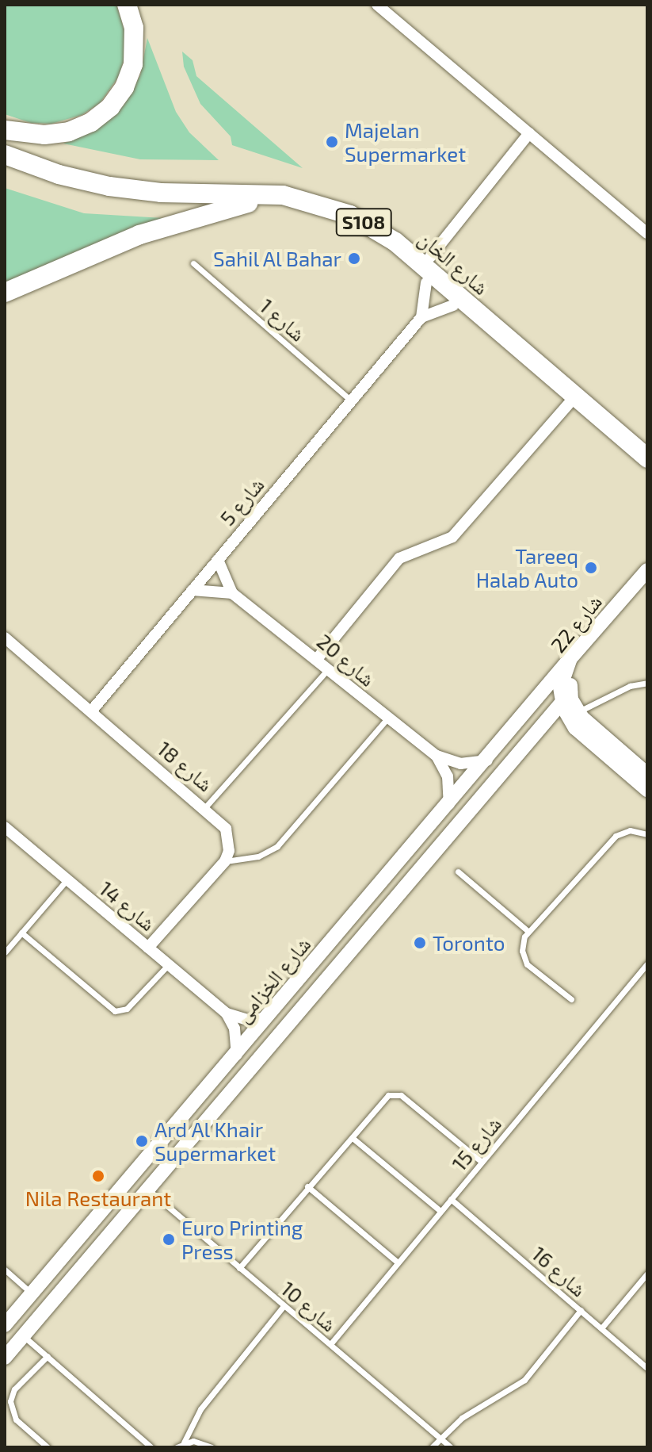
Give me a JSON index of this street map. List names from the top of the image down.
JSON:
{
  "streets": {
    "main road": ["S108", "شارع الخان"],
    "street": [
      "شارع 5",
      "شارع 22",
      "شارع 20",
      "شارع 18",
      "شارع 14",
      "شارع الخزامى"
    ],
    "lane": [
      "شارع 1",
      "شارع 15",
      "شارع 16",
      "شارع 10"
    ]
  },
  "crossings": [
    ["شارع الخان", "شارع 5"],
    ["شارع 1", "شارع 5"],
    ["شارع 5", "شارع 20"],
    ["شارع 5", "شارع 18"],
    ["شارع 22", "شارع الخزامى"],
    ["شارع 20", "شارع الخزامى"],
    ["شارع 14", "شارع الخزامى"],
    ["شارع الخزامى", "شارع 10"],
    ["شارع 15", "شارع 16"],
    ["شارع 15", "شارع 10"]
  ],
  "places": [
    "Majelan Supermarket",
    "Sahil Al Bahar",
    "Tareeq Halab Auto",
    "Toronto",
    "Ard Al Khair Supermarket",
    "Nila Restaurant",
    "Euro Printing Press"
  ]
}
